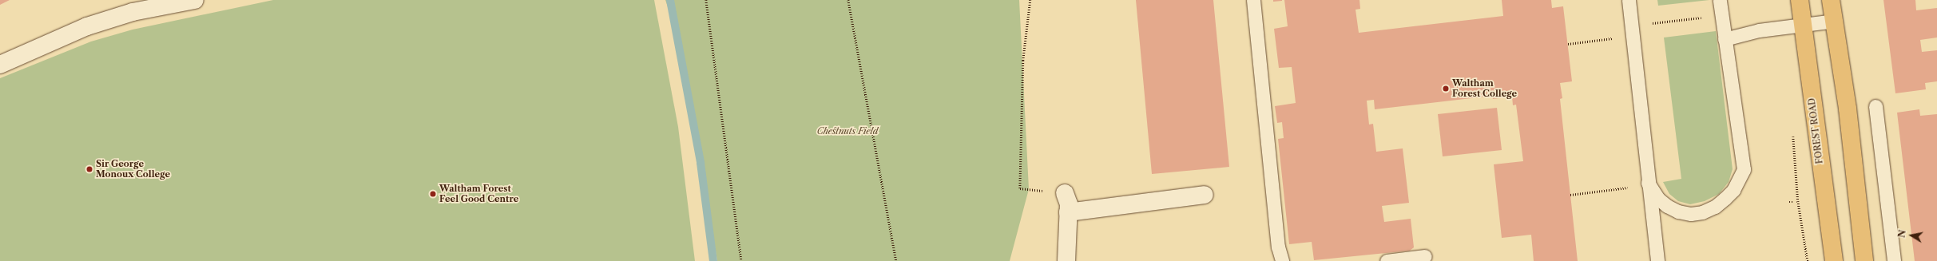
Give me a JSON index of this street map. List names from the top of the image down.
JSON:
{
  "streets": {
    "main road": ["FOREST ROAD"]
  },
  "parks": ["Chestnuts Field"],
  "places": ["Waltham Forest College", "Sir George Monoux College", "Waltham Forest Feel Good Centre"],
  "north": "left"
}
